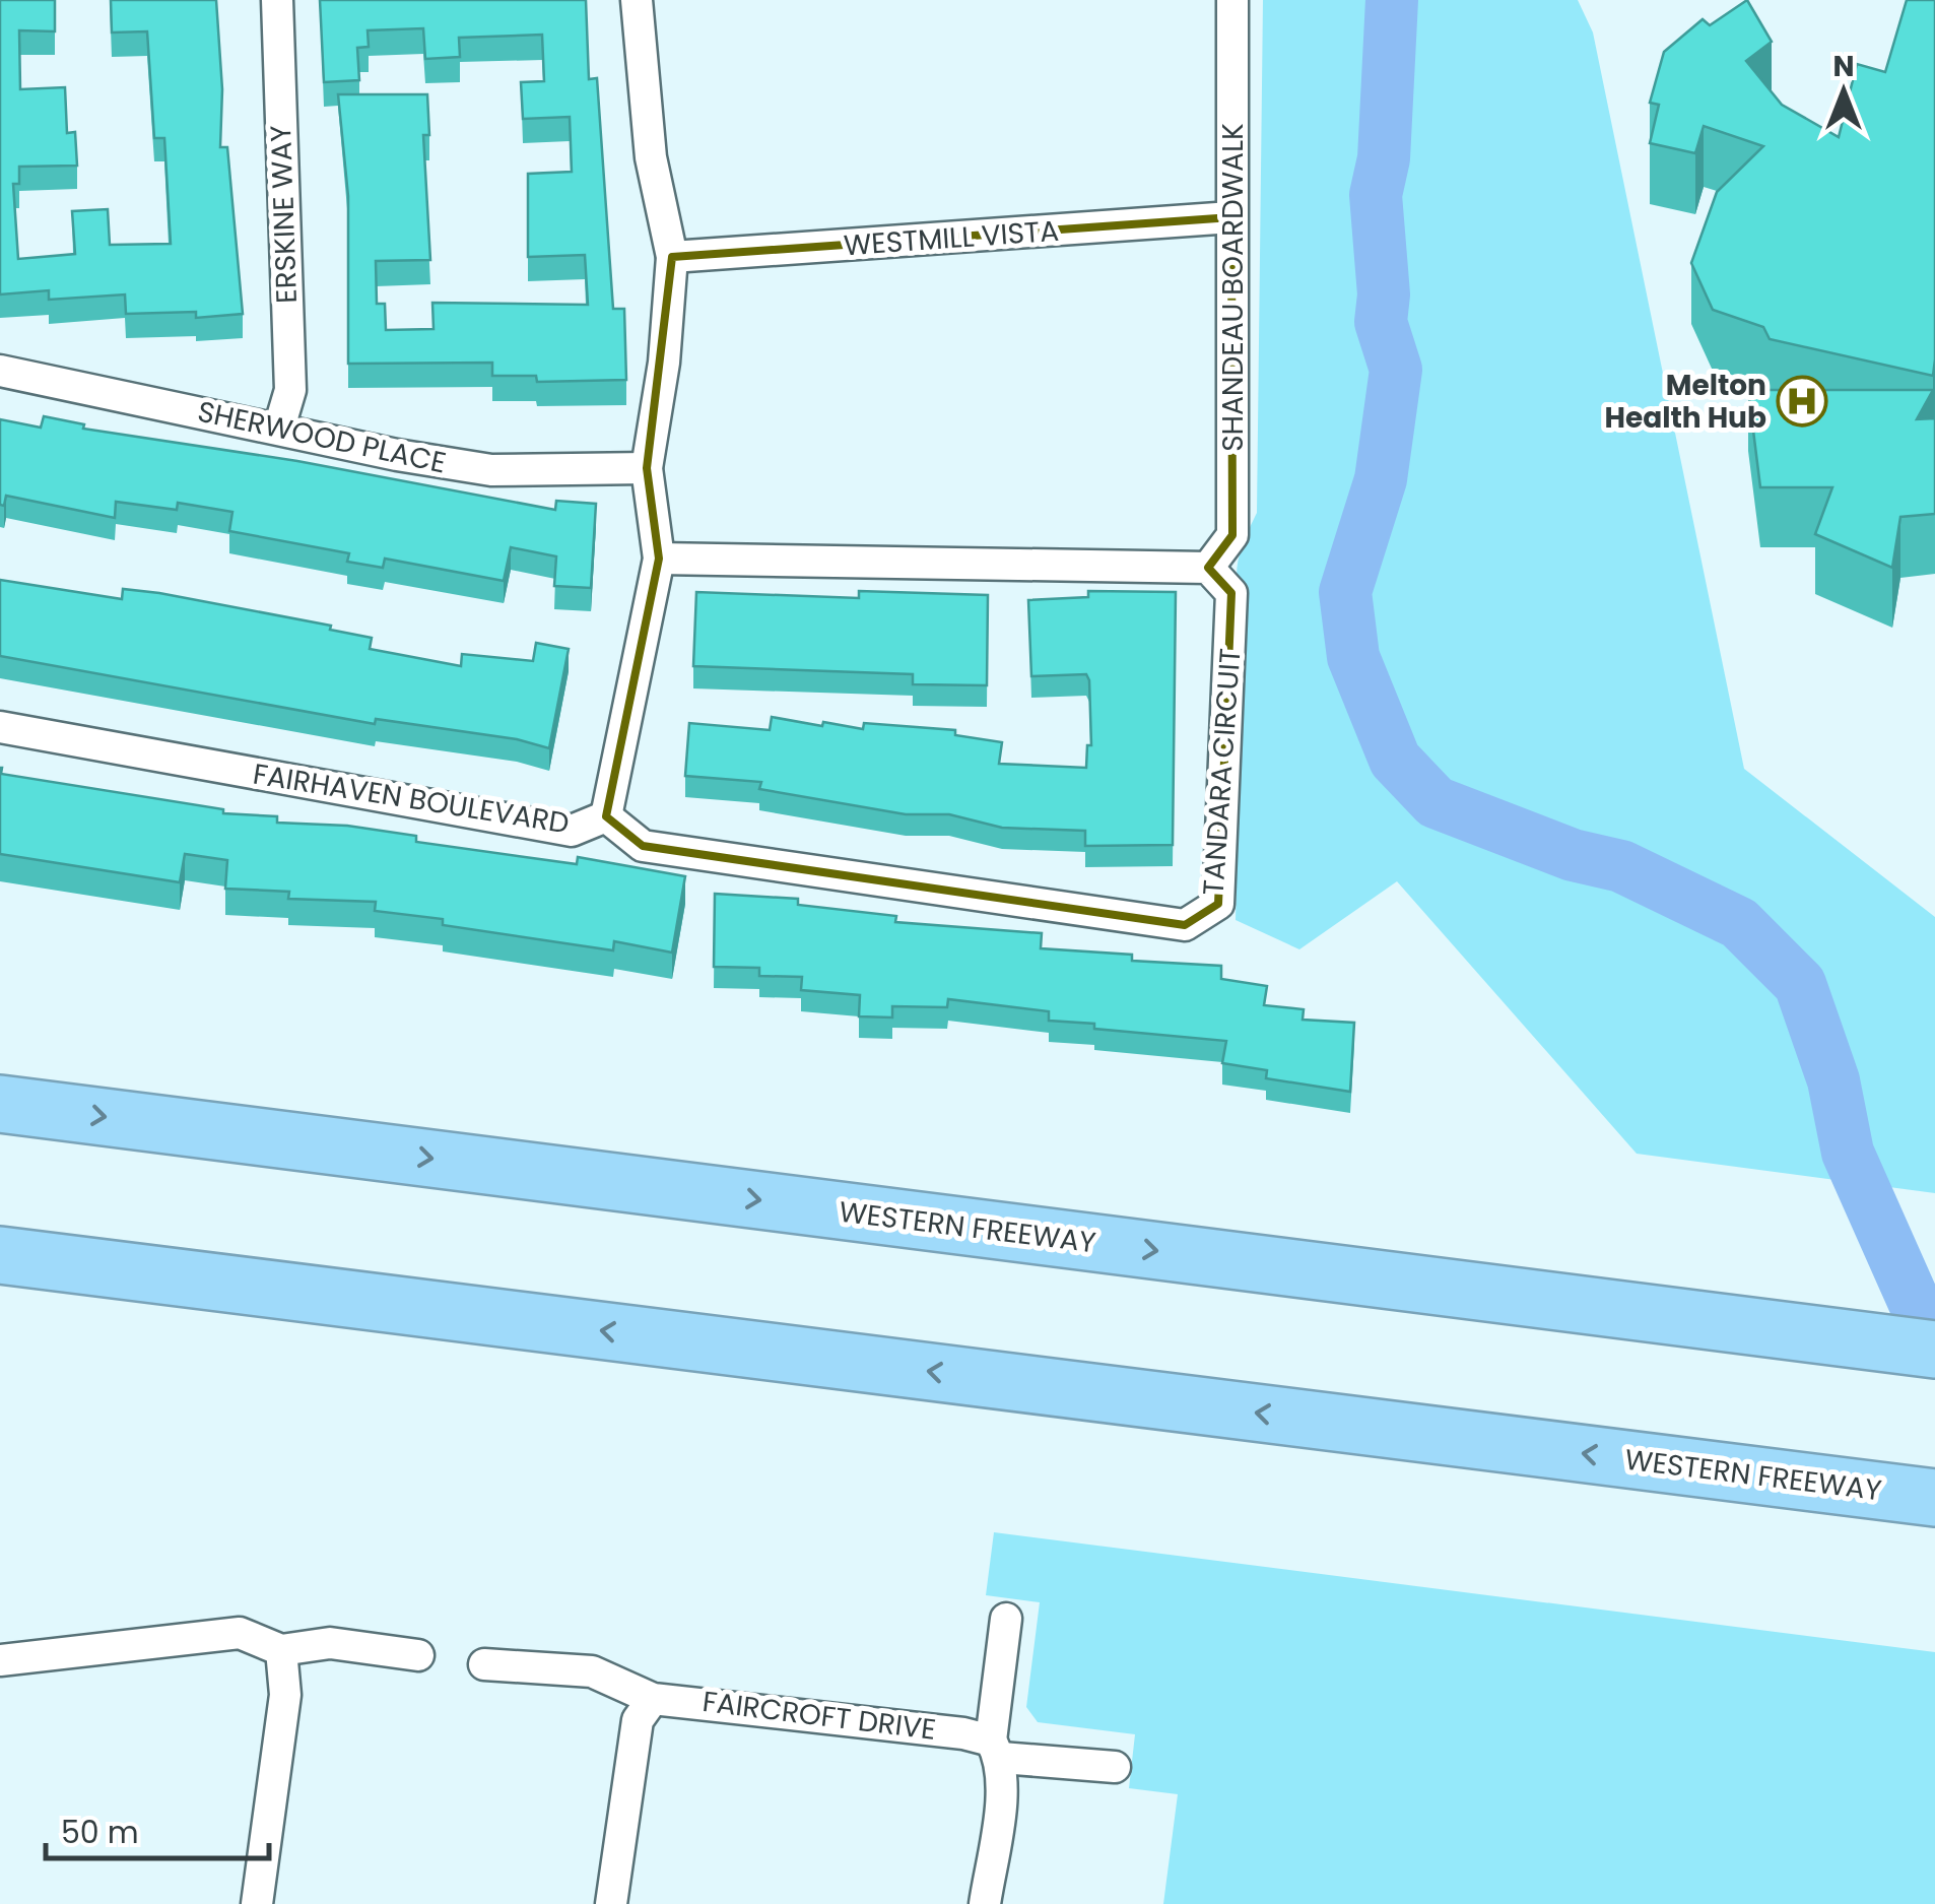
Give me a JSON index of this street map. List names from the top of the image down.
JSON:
{
  "streets": {
    "highway": ["WESTERN FREEWAY"],
    "street": [
      "ERSKINE WAY",
      "WESTMILL VISTA",
      "SHANDEAU BOARDWALK",
      "SHERWOOD PLACE",
      "TANDARA CIRCUIT",
      "FAIRHAVEN BOULEVARD",
      "FAIRCROFT DRIVE"
    ]
  },
  "crossings": [
    ["ERSKINE WAY", "SHERWOOD PLACE"],
    ["WESTMILL VISTA", "SHANDEAU BOARDWALK"],
    ["WESTMILL VISTA", "FAIRHAVEN BOULEVARD"],
    ["SHANDEAU BOARDWALK", "TANDARA CIRCUIT"],
    ["SHERWOOD PLACE", "FAIRHAVEN BOULEVARD"],
    ["TANDARA CIRCUIT", "FAIRHAVEN BOULEVARD"]
  ],
  "places": {
    "hospital": ["Melton Health Hub"]
  },
  "scale_bar": "50 m",
  "north": "top"
}
